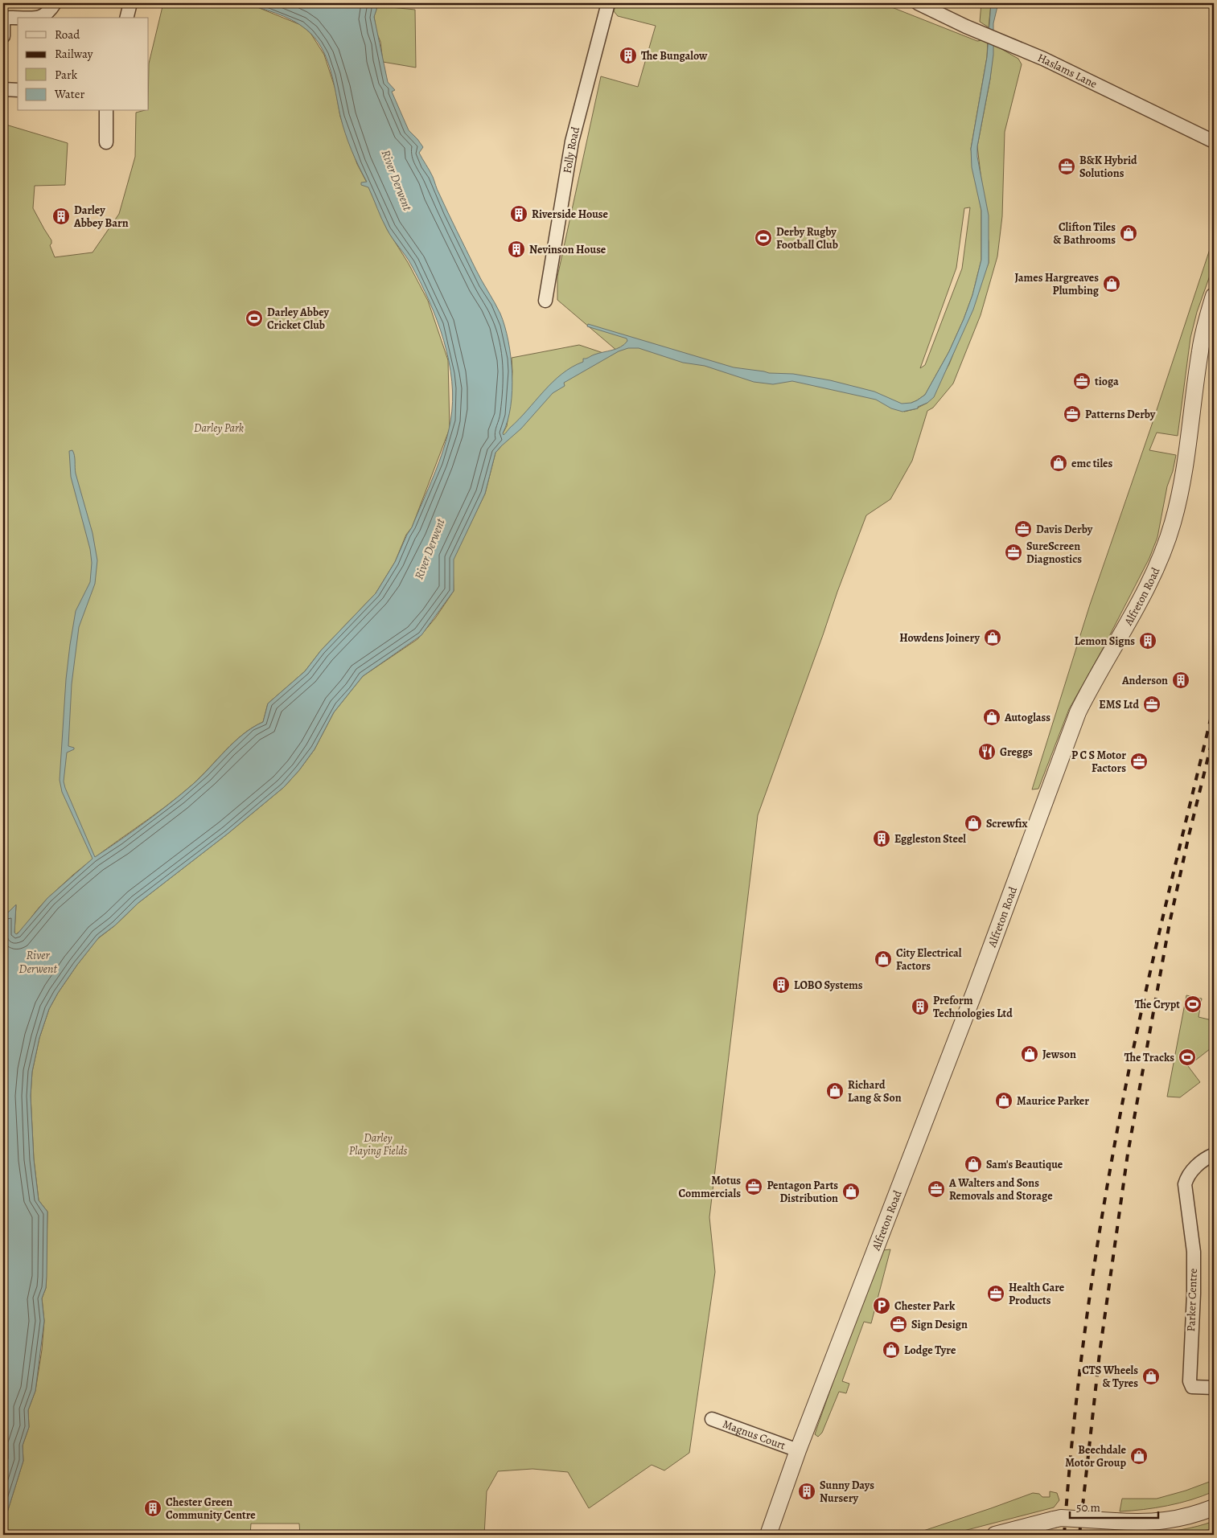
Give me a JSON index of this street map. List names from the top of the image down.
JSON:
{
  "streets": {
    "street": [
      "Haslams Lane",
      "Folly Road",
      "Alfreton Road",
      "Parker Centre",
      "Magnus Court"
    ]
  },
  "crossings": [
    ["Alfreton Road", "Magnus Court"]
  ],
  "water": ["River Derwent"],
  "parks": ["Darley Park", "Darley Playing Fields"],
  "places": {
    "building": [
      "The Bungalow",
      "Riverside House",
      "Darley Abbey Barn",
      "Nevinson House",
      "Lemon Signs",
      "Anderson",
      "Eggleston Steel",
      "LOBO Systems",
      "Preform Technologies Ltd",
      "Sunny Days Nursery",
      "Chester Green Community Centre"
    ],
    "office": [
      "B&K Hybrid Solutions",
      "tioga",
      "Patterns Derby",
      "Davis Derby",
      "SureScreen Diagnostics",
      "EMS Ltd",
      "P C S Motor Factors",
      "Motus Commercials",
      "A Walters and Sons Removals and Storage",
      "Health Care Products",
      "Sign Design"
    ],
    "shop": [
      "Clifton Tiles & Bathrooms",
      "James Hargreaves Plumbing",
      "emc tiles",
      "Howdens Joinery",
      "Autoglass",
      "Screwfix",
      "City Electrical Factors",
      "Jewson",
      "Richard Lang & Son",
      "Maurice Parker",
      "Sam's Beautique",
      "Pentagon Parts Distribution",
      "Lodge Tyre",
      "CTS Wheels & Tyres",
      "Beechdale Motor Group"
    ],
    "sports": [
      "Derby Rugby Football Club",
      "Darley Abbey Cricket Club",
      "The Crypt",
      "The Tracks"
    ],
    "restaurant": ["Greggs"],
    "parking": ["Chester Park"]
  },
  "legend": [
    "Road",
    "Railway",
    "Park",
    "Water"
  ],
  "scale_bar": "50 m"
}
